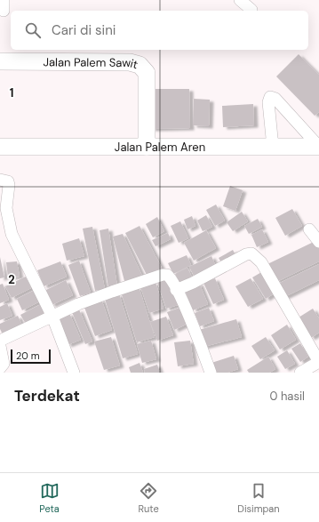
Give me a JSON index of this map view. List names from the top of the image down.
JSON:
{
  "streets": {
    "street": ["Jalan Palem Sawit", "Jalan Palem Aren"]
  },
  "crossings": [
    ["Jalan Palem Sawit", "Jalan Palem Aren"]
  ],
  "scale_bar": "20 m",
  "page": {
    "search": "Cari di sini",
    "scale": "20 m",
    "heading": ["Terdekat", "0 hasil"],
    "nav": ["Peta", "Rute", "Disimpan"]
  },
  "grid": {
    "rows": ["1", "2"]
  }
}
